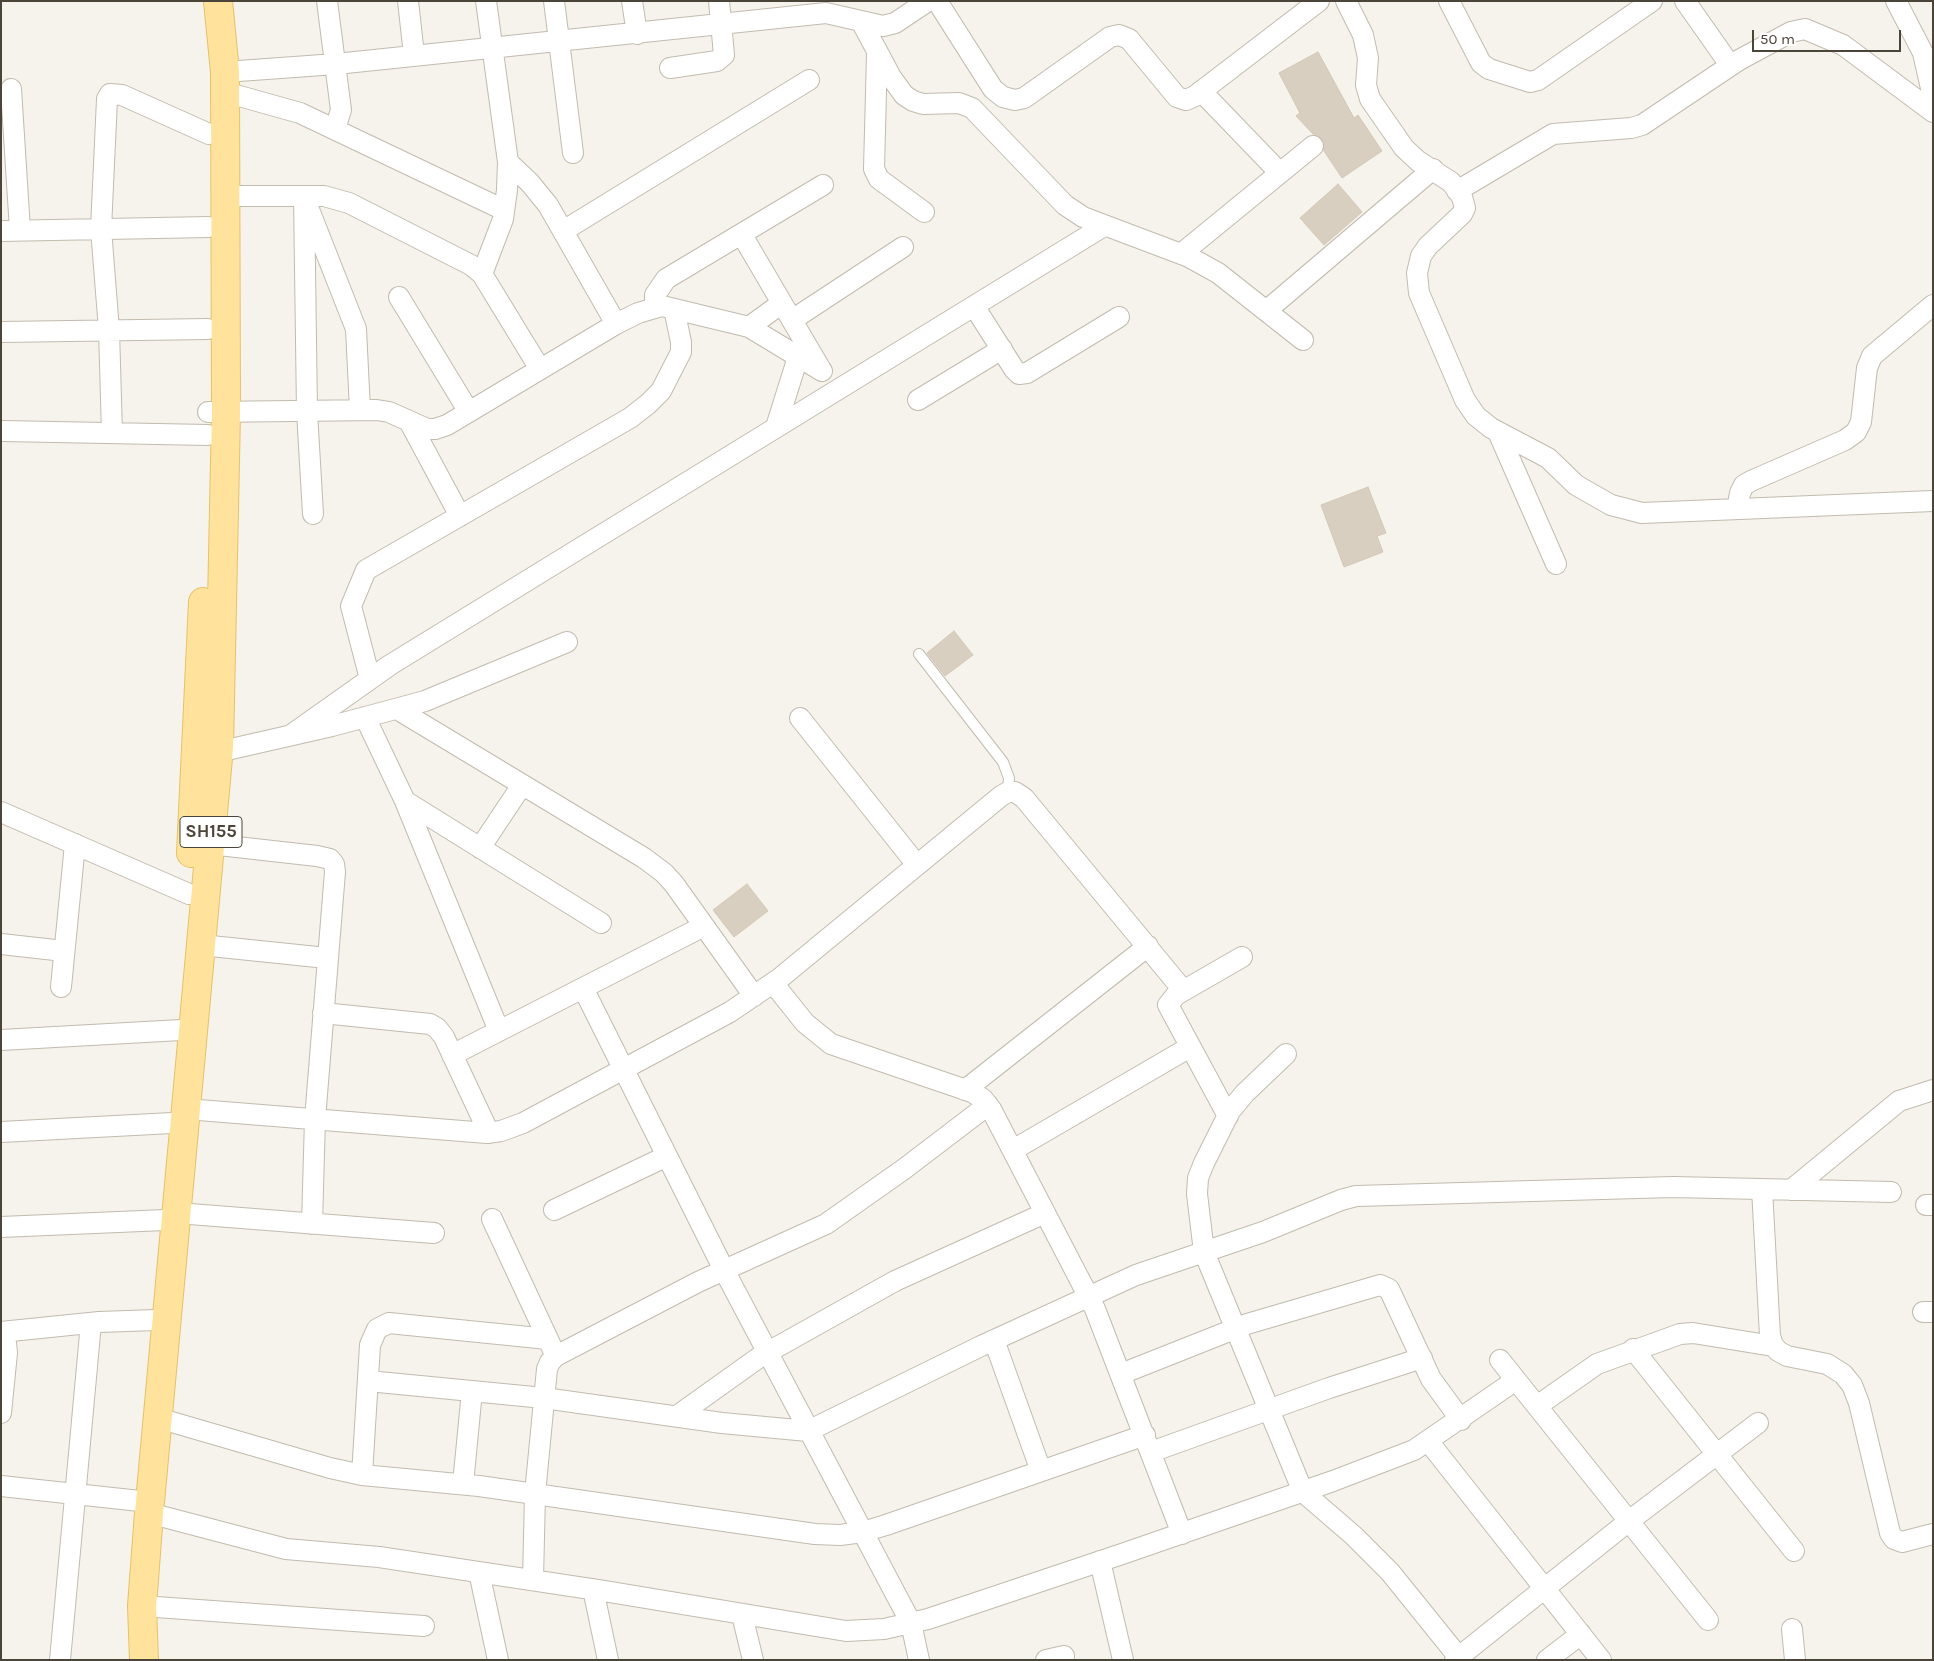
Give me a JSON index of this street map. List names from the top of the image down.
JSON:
{
  "streets": {
    "main road": ["SH155"]
  },
  "scale_bar": "50 m"
}
